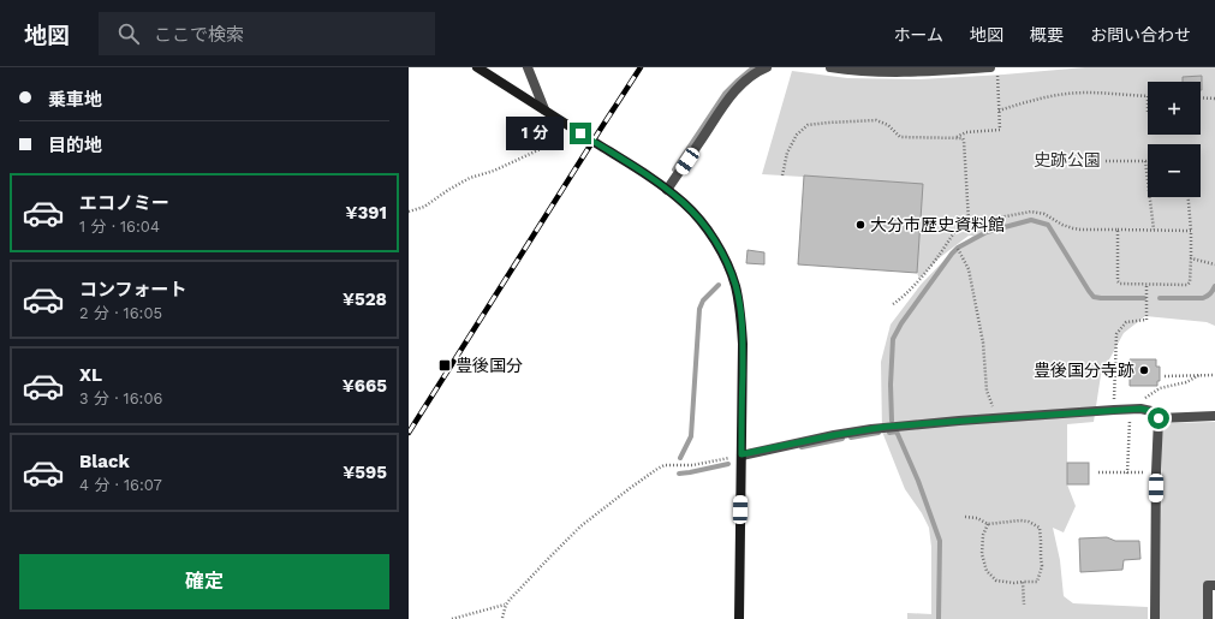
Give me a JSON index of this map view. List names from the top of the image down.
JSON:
{
  "parks": ["史跡公園"],
  "places": {
    "other": ["大分市歴史資料館", "豊後国分寺跡"],
    "transit": ["豊後国分"]
  },
  "page": {
    "header": "地図",
    "search": "ここで検索",
    "nav": [
      "ホーム",
      "地図",
      "概要",
      "お問い合わせ"
    ],
    "banner": ["乗車地", "目的地"],
    "map_buttons": ["+", "−"],
    "bubble": "1 分",
    "list": [
      {
        "name": "エコノミー",
        "note": "1 分 · 16:04",
        "value": "¥391"
      },
      {
        "name": "コンフォート",
        "note": "2 分 · 16:05",
        "value": "¥528"
      },
      {
        "name": "XL",
        "note": "3 分 · 16:06",
        "value": "¥665"
      },
      {
        "name": "Black",
        "note": "4 分 · 16:07",
        "value": "¥595"
      }
    ],
    "buttons": "確定"
  }
}
